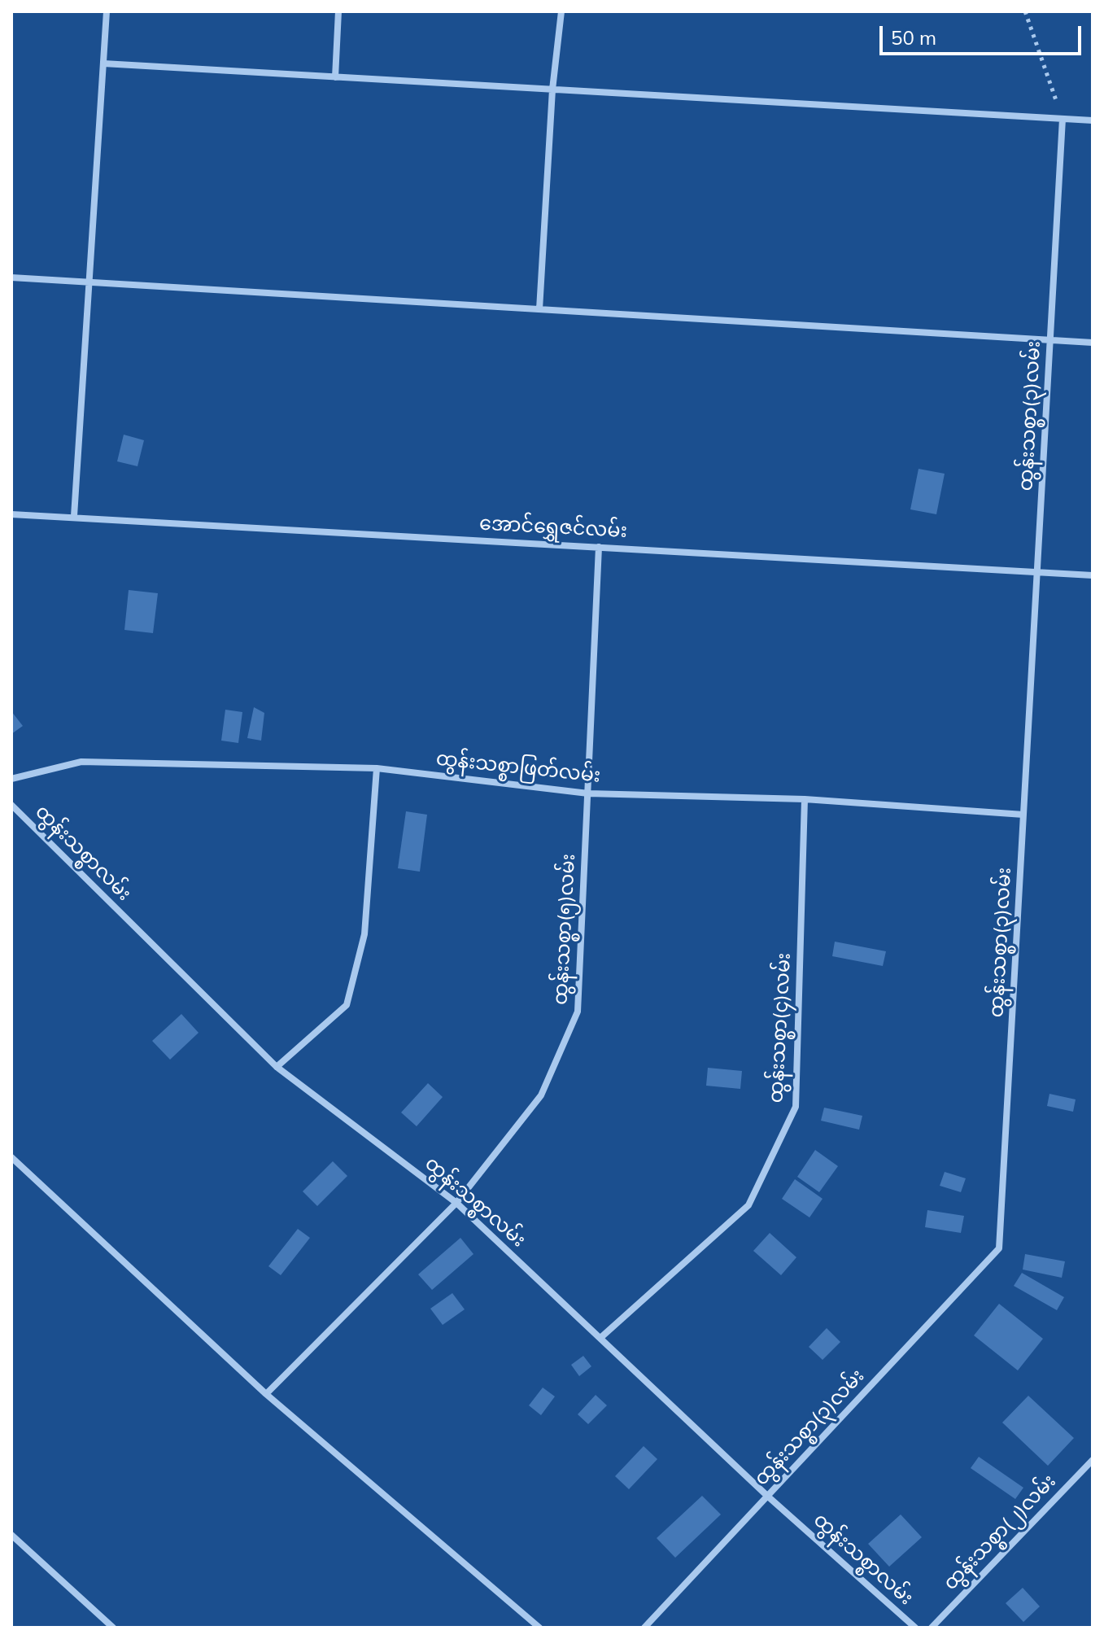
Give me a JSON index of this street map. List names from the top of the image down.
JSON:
{
  "streets": {
    "street": [
      "ထွန်းသစ္စာ(၃)လမ်း",
      "အောင်ရွှေဇင်လမ်း",
      "ထွန်းသစ္စာဖြတ်လမ်း",
      "ထွန်းသစ္စာလမ်း",
      "ထွန်းသစ္စာ(၅)လမ်း",
      "ထွန်းသစ္စာ(၄)လမ်း",
      "ထွန်းသစ္စာ(၂)လမ်း"
    ]
  },
  "crossings": [
    ["ထွန်းသစ္စာ(၃)လမ်း", "အောင်ရွှေဇင်လမ်း"],
    ["ထွန်းသစ္စာ(၃)လမ်း", "ထွန်းသစ္စာဖြတ်လမ်း"],
    ["ထွန်းသစ္စာ(၃)လမ်း", "ထွန်းသစ္စာလမ်း"],
    ["အောင်ရွှေဇင်လမ်း", "ထွန်းသစ္စာ(၅)လမ်း"],
    ["ထွန်းသစ္စာဖြတ်လမ်း", "ထွန်းသစ္စာ(၅)လမ်း"],
    ["ထွန်းသစ္စာဖြတ်လမ်း", "ထွန်းသစ္စာ(၄)လမ်း"],
    ["ထွန်းသစ္စာလမ်း", "ထွန်းသစ္စာ(၅)လမ်း"],
    ["ထွန်းသစ္စာလမ်း", "ထွန်းသစ္စာ(၄)လမ်း"]
  ],
  "scale_bar": "50 m"
}
